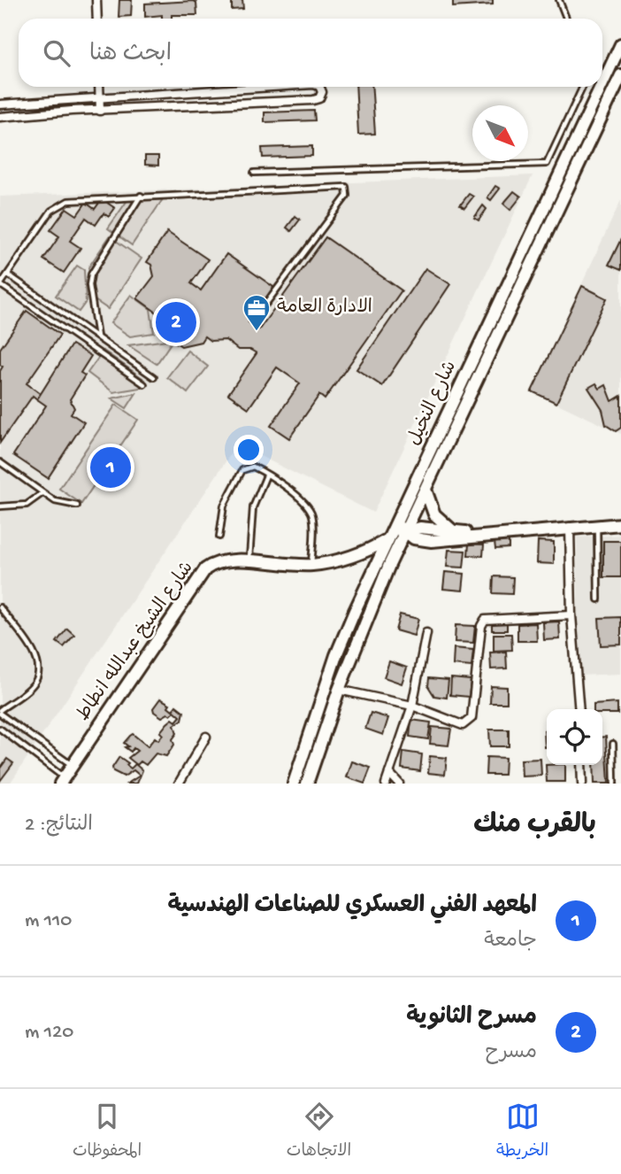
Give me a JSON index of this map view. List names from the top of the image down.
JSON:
{
  "streets": {
    "main road": ["شارع النخيل", "شارع الشيخ عبدالله انطاط"]
  },
  "crossings": [
    ["شارع النخيل", "شارع الشيخ عبدالله انطاط"]
  ],
  "places": {
    "office": ["الادارة العامة"]
  },
  "north": "bottom right",
  "page": {
    "search": "ابحث هنا",
    "pins": ["2", "1"],
    "heading": ["بالقرب منك", "النتائج: 2"],
    "list": [
      {
        "mark": "1",
        "name": "المعهد الفني العسكري للصناعات الهندسية",
        "note": "جامعة",
        "value": "110 m"
      },
      {
        "mark": "2",
        "name": "مسرح الثانوية",
        "note": "مسرح",
        "value": "120 m"
      }
    ],
    "nav": ["الخريطة", "الاتجاهات", "المحفوظات"]
  }
}
